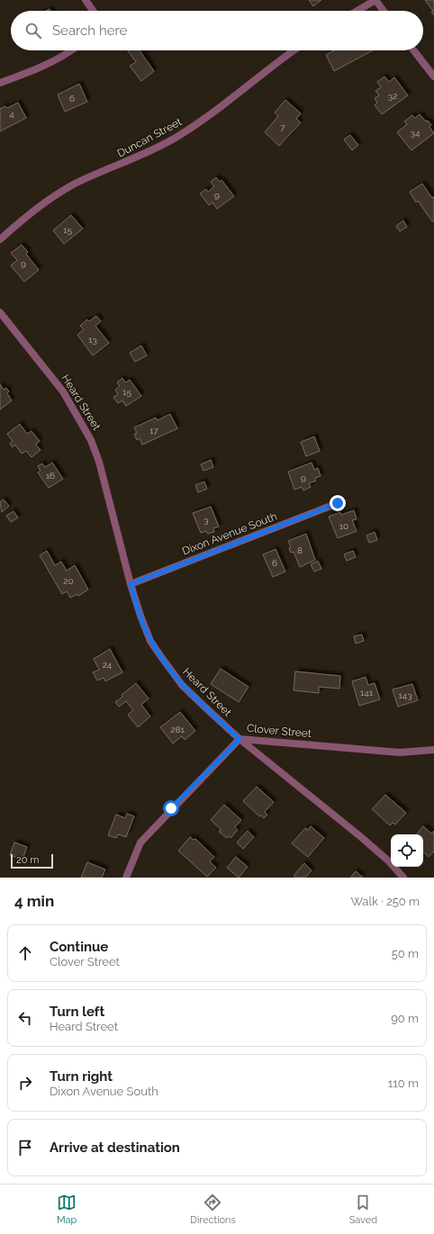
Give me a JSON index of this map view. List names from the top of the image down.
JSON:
{
  "streets": {
    "street": [
      "Duncan Street",
      "Heard Street",
      "Dixon Avenue South",
      "Clover Street"
    ]
  },
  "crossings": [
    ["Heard Street", "Dixon Avenue South"],
    ["Heard Street", "Clover Street"]
  ],
  "house_numbers": [
    "32",
    "6",
    "4",
    "7",
    "34",
    "9",
    "15",
    "9",
    "13",
    "15",
    "17",
    "16",
    "9",
    "3",
    "10",
    "8",
    "6",
    "20",
    "24",
    "141",
    "143",
    "281"
  ],
  "scale_bar": "20 m",
  "page": {
    "search": "Search here",
    "scale": "20 m",
    "heading": ["4 min", "Walk · 250 m"],
    "list": [
      ["Continue", "Clover Street", "50 m"],
      ["Turn left", "Heard Street", "90 m"],
      ["Turn right", "Dixon Avenue South", "110 m"],
      "Arrive at destination"
    ],
    "nav": ["Map", "Directions", "Saved"]
  }
}
